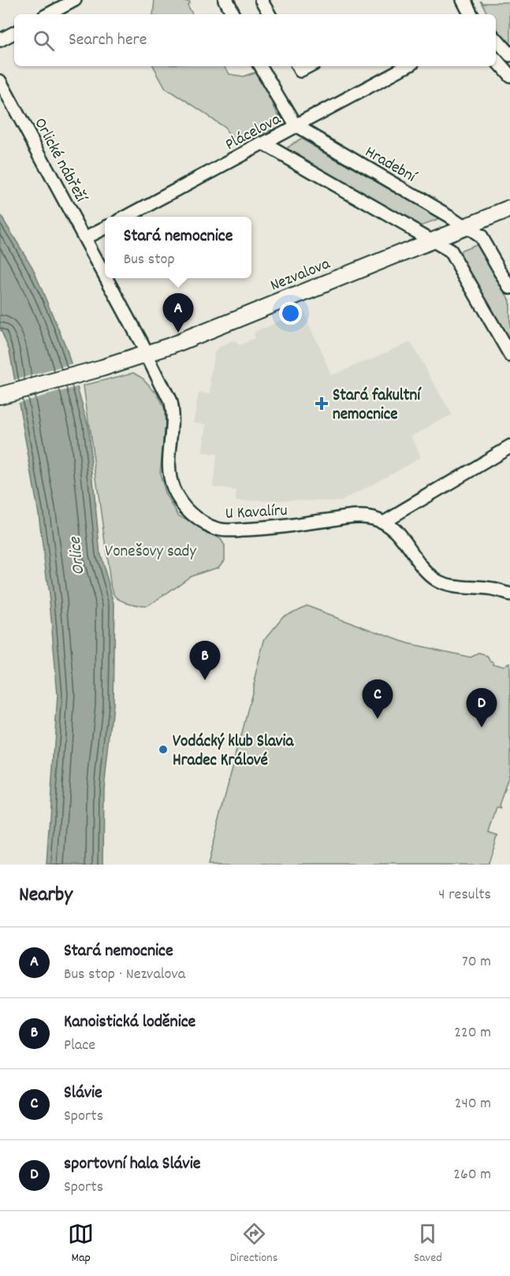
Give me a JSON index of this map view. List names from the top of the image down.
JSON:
{
  "streets": {
    "street": [
      "Plácelova",
      "Orlické nábřeží",
      "Hradební",
      "Nezvalova",
      "U Kavalíru"
    ]
  },
  "crossings": [
    ["Plácelova", "Hradební"],
    ["Orlické nábřeží", "Nezvalova"],
    ["Orlické nábřeží", "U Kavalíru"],
    ["Hradební", "Nezvalova"],
    ["Nezvalova", "U Kavalíru"]
  ],
  "water": ["Orlice"],
  "parks": ["Vonešovy sady"],
  "places": {
    "health": ["Stará fakultní nemocnice"],
    "other": ["Vodácký klub Slavia Hradec Králové"]
  },
  "page": {
    "search": "Search here",
    "popup": ["Stará nemocnice", "Bus stop"],
    "pins": [
      "A",
      "B",
      "C",
      "D"
    ],
    "heading": ["Nearby", "4 results"],
    "list": [
      {
        "mark": "A",
        "name": "Stará nemocnice",
        "note": "Bus stop · Nezvalova",
        "value": "70 m"
      },
      {
        "mark": "B",
        "name": "Kanoistická loděnice",
        "note": "Place",
        "value": "220 m"
      },
      {
        "mark": "C",
        "name": "Slávie",
        "note": "Sports",
        "value": "240 m"
      },
      {
        "mark": "D",
        "name": "sportovní hala Slávie",
        "note": "Sports",
        "value": "260 m"
      }
    ],
    "nav": ["Map", "Directions", "Saved"]
  }
}
